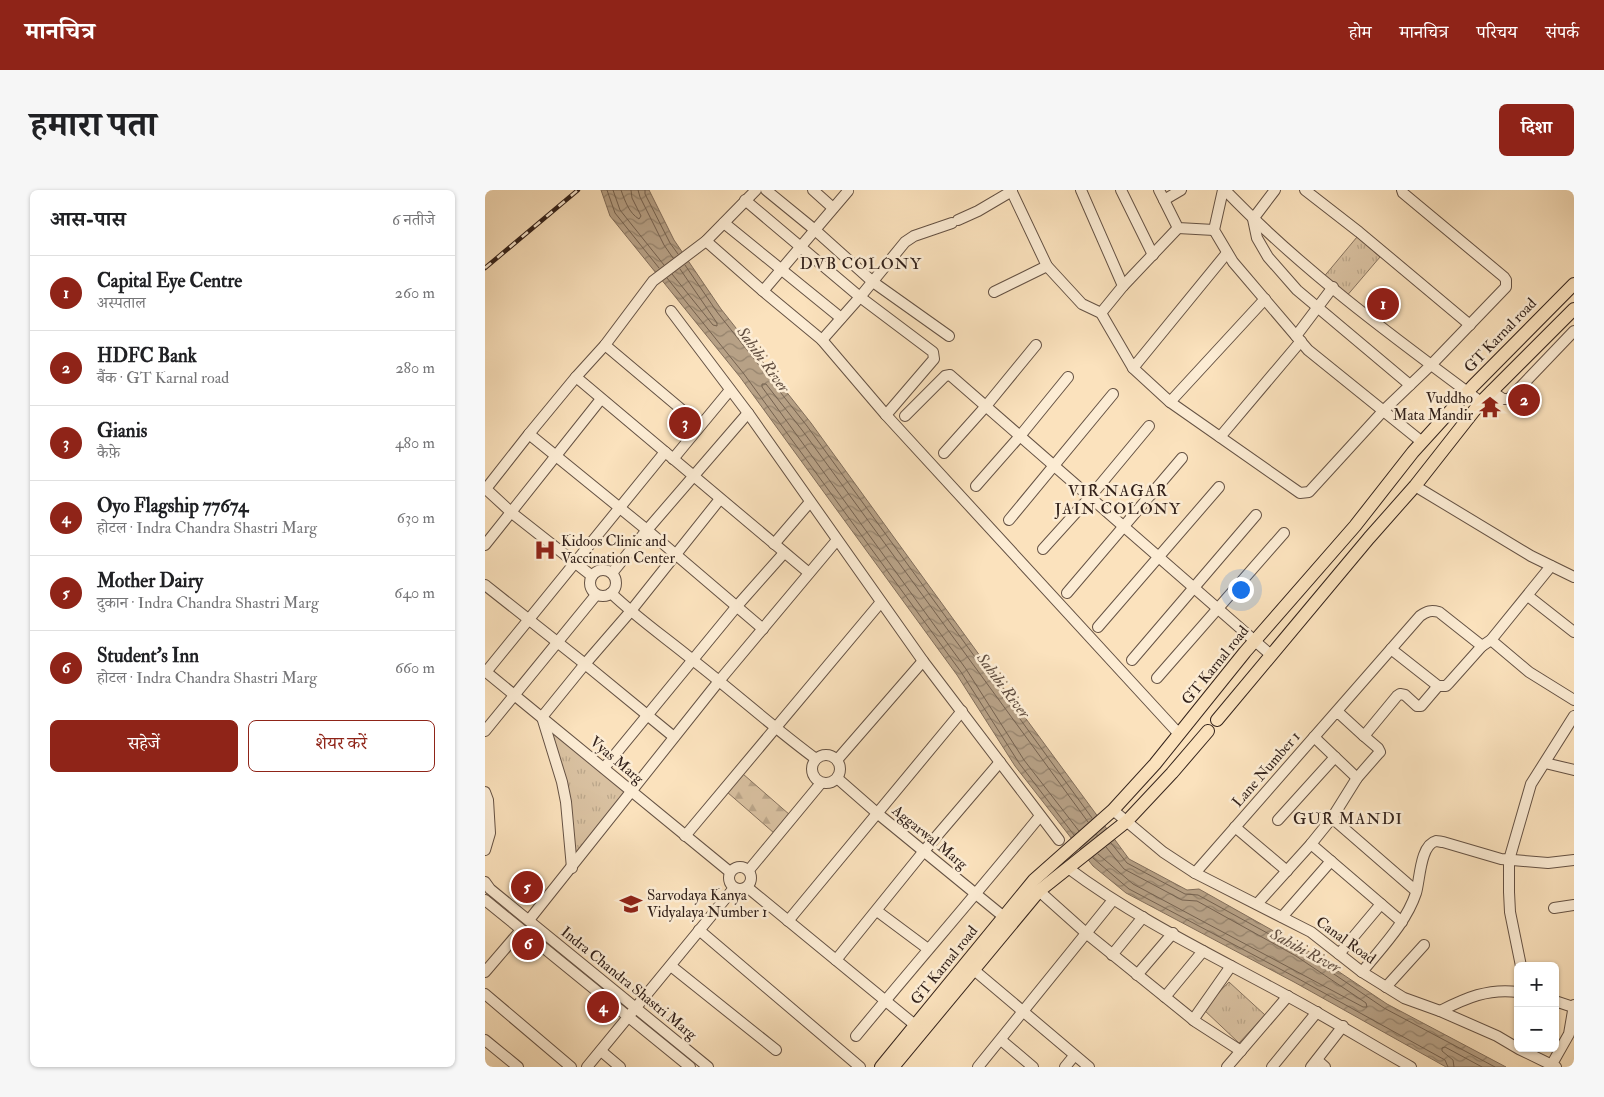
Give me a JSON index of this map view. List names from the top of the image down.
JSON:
{
  "streets": {
    "main road": ["GT Karnal road"],
    "street": [
      "Vyas Marg",
      "Lane Number 1",
      "Aggarwal Marg",
      "Canal Road",
      "Indra Chandra Shastri Marg"
    ]
  },
  "crossings": [
    ["GT Karnal road", "Aggarwal Marg"],
    ["GT Karnal road", "Canal Road"],
    ["Lane Number 1", "Canal Road"]
  ],
  "districts": ["DVB COLONY", "VIR NAGAR JAIN COLONY", "GUR MANDI"],
  "water": ["Sahibi River"],
  "places": {
    "temple": ["Vuddho Mata Mandir"],
    "hospital": ["Kidoos Clinic and Vaccination Center"],
    "school or university": ["Sarvodaya Kanya Vidyalaya Number 1"]
  },
  "page": {
    "header": "मानचित्र",
    "nav": [
      "होम",
      "मानचित्र",
      "परिचय",
      "संपर्क"
    ],
    "title": "हमारा पता",
    "buttons": [
      "दिशा",
      ["सहेजें", "शेयर करें"]
    ],
    "heading": ["आस-पास", "6 नतीजे"],
    "list": [
      {
        "mark": "1",
        "name": "Capital Eye Centre",
        "note": "अस्पताल",
        "value": "260 m"
      },
      {
        "mark": "2",
        "name": "HDFC Bank",
        "note": "बैंक · GT Karnal road",
        "value": "280 m"
      },
      {
        "mark": "3",
        "name": "Gianis",
        "note": "कैफ़े",
        "value": "480 m"
      },
      {
        "mark": "4",
        "name": "Oyo Flagship 77674",
        "note": "होटल · Indra Chandra Shastri Marg",
        "value": "630 m"
      },
      {
        "mark": "5",
        "name": "Mother Dairy",
        "note": "दुकान · Indra Chandra Shastri Marg",
        "value": "640 m"
      },
      {
        "mark": "6",
        "name": "Student's Inn",
        "note": "होटल · Indra Chandra Shastri Marg",
        "value": "660 m"
      }
    ],
    "pins": [
      "1",
      "2",
      "3",
      "5",
      "6",
      "4"
    ],
    "map_buttons": ["+", "−"]
  }
}
